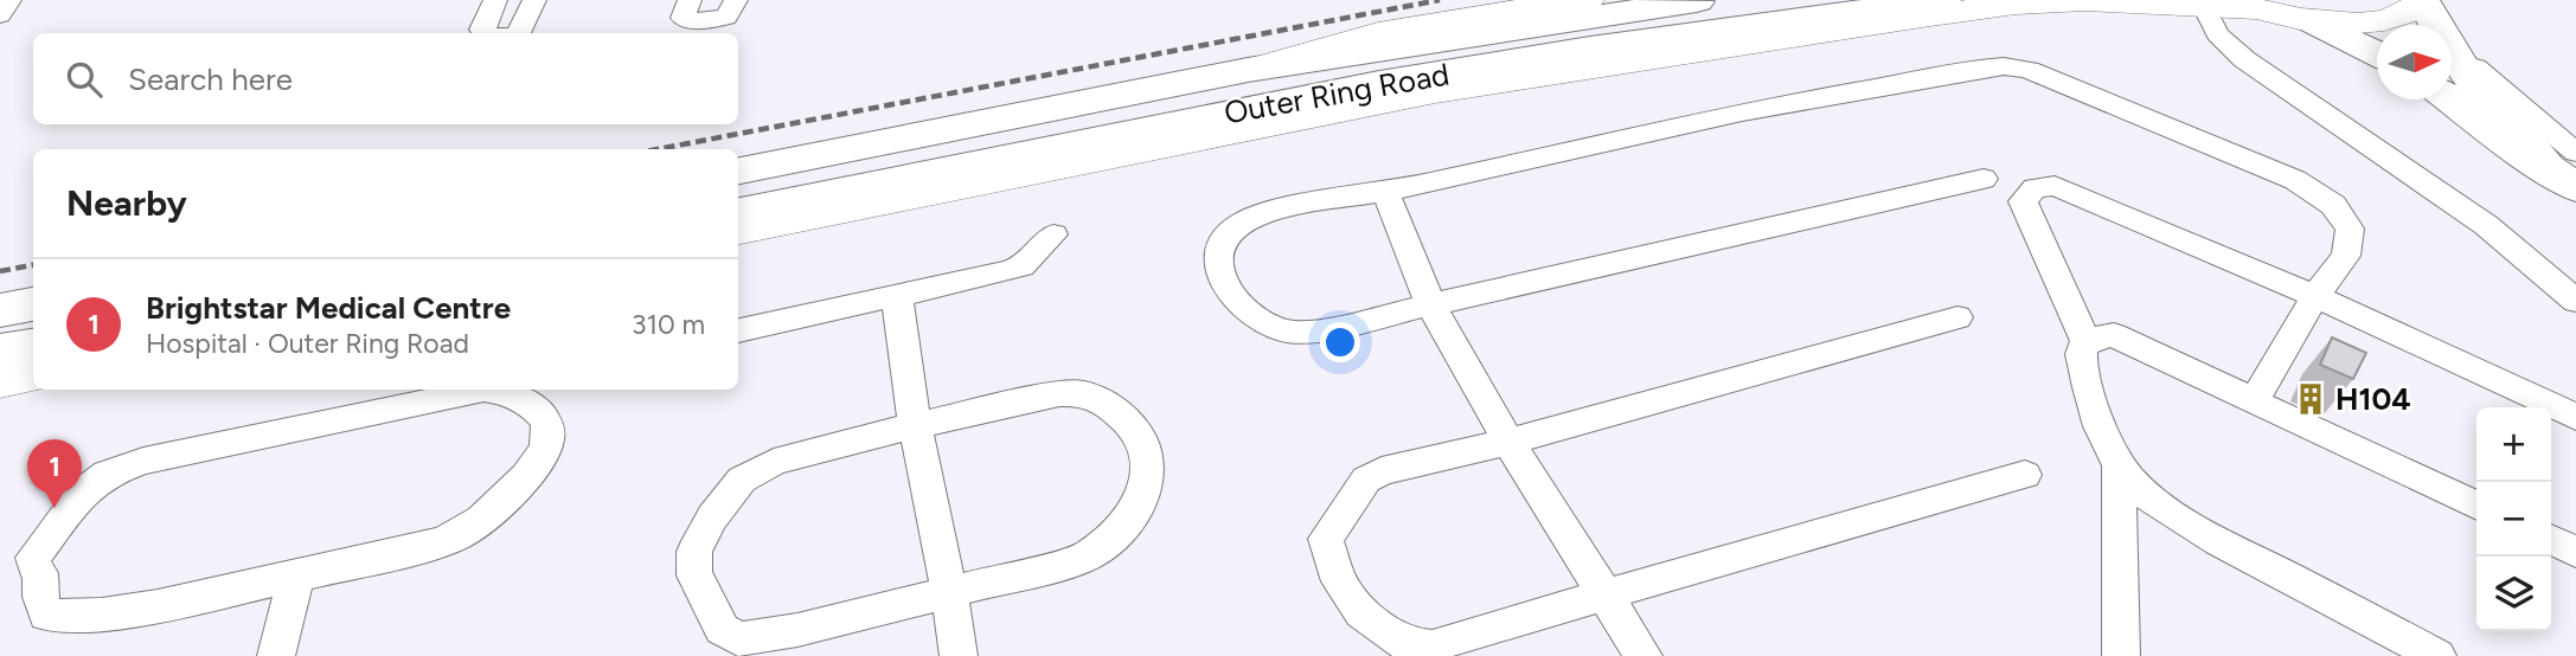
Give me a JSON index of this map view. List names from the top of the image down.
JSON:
{
  "streets": {
    "main road": ["Outer Ring Road"]
  },
  "places": {
    "building": ["H104"]
  },
  "north": "right",
  "page": {
    "search": "Search here",
    "heading": "Nearby",
    "list": [
      {
        "mark": "1",
        "name": "Brightstar Medical Centre",
        "note": "Hospital · Outer Ring Road",
        "value": "310 m"
      }
    ],
    "map_buttons": ["+", "−"],
    "pins": "1"
  }
}
